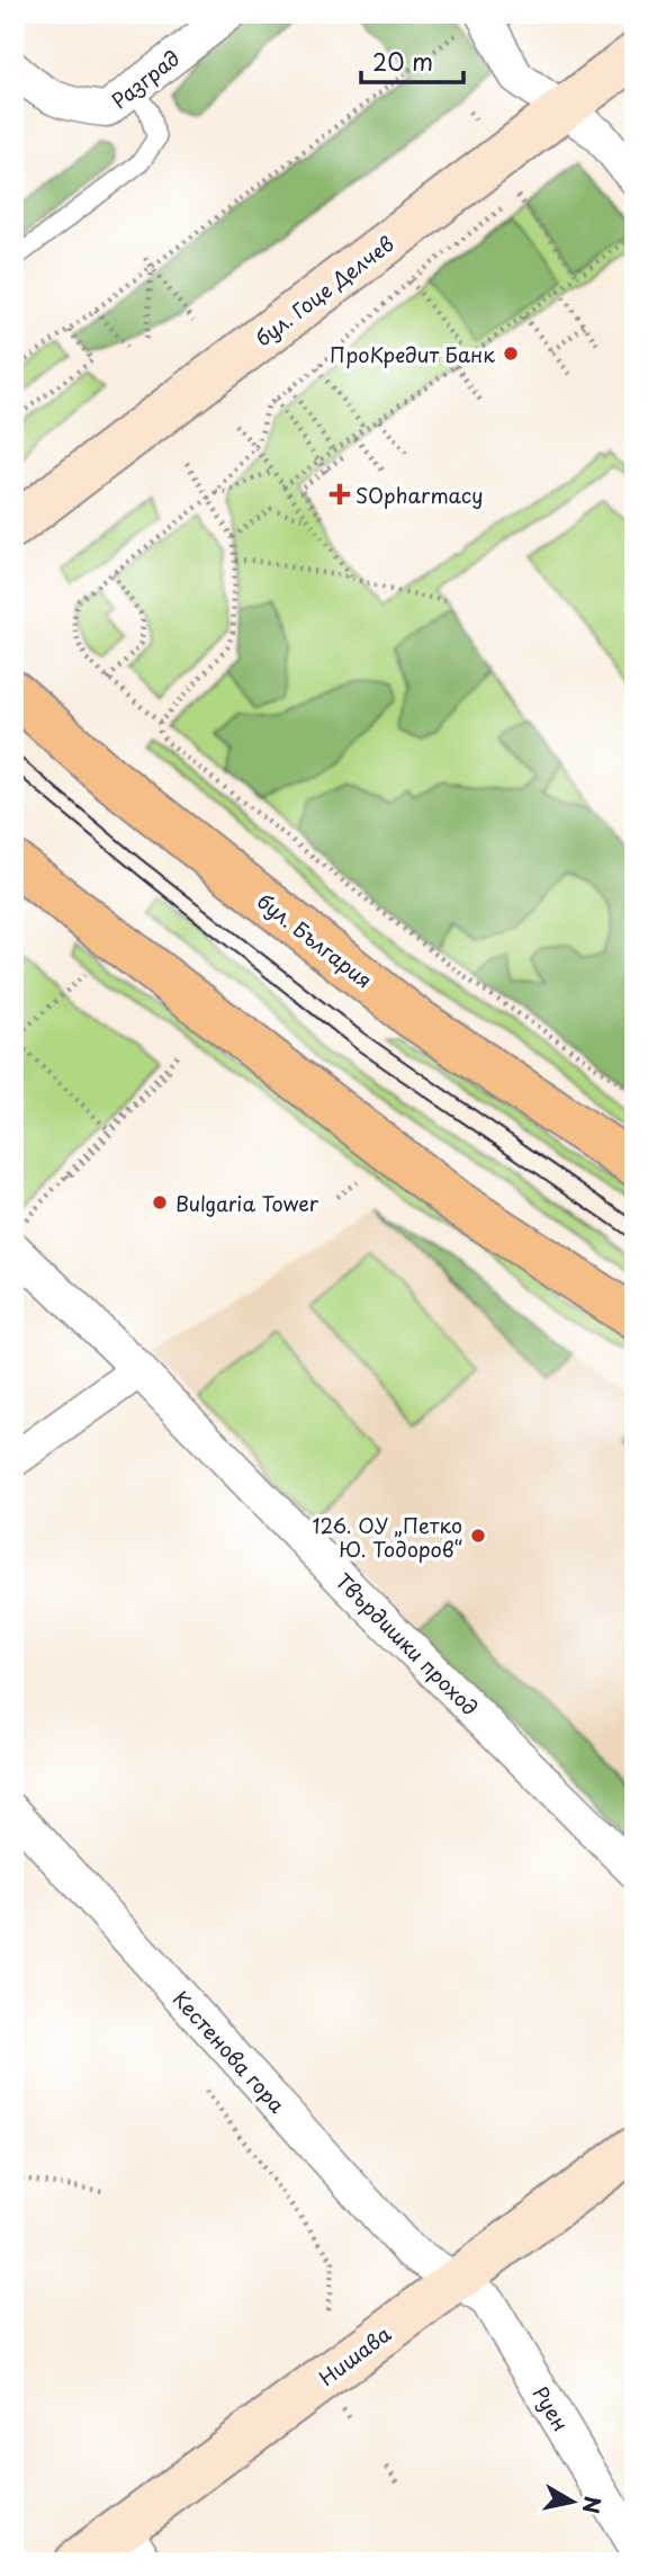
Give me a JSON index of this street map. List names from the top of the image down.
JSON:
{
  "streets": {
    "main road": ["бул. България"],
    "street": [
      "Разград",
      "бул. Гоце Делчев",
      "Твърдишки проход",
      "Кестенова гора",
      "Нишава",
      "Руен"
    ]
  },
  "crossings": [
    ["Кестенова гора", "Нишава"],
    ["Кестенова гора", "Руен"],
    ["Нишава", "Руен"]
  ],
  "places": {
    "other": ["ПроКредит Банк", "Bulgaria Tower", "126. ОУ „Петко Ю. Тодоров“"],
    "health": ["SOpharmacy"]
  },
  "scale_bar": "20 m",
  "north": "right"
}
